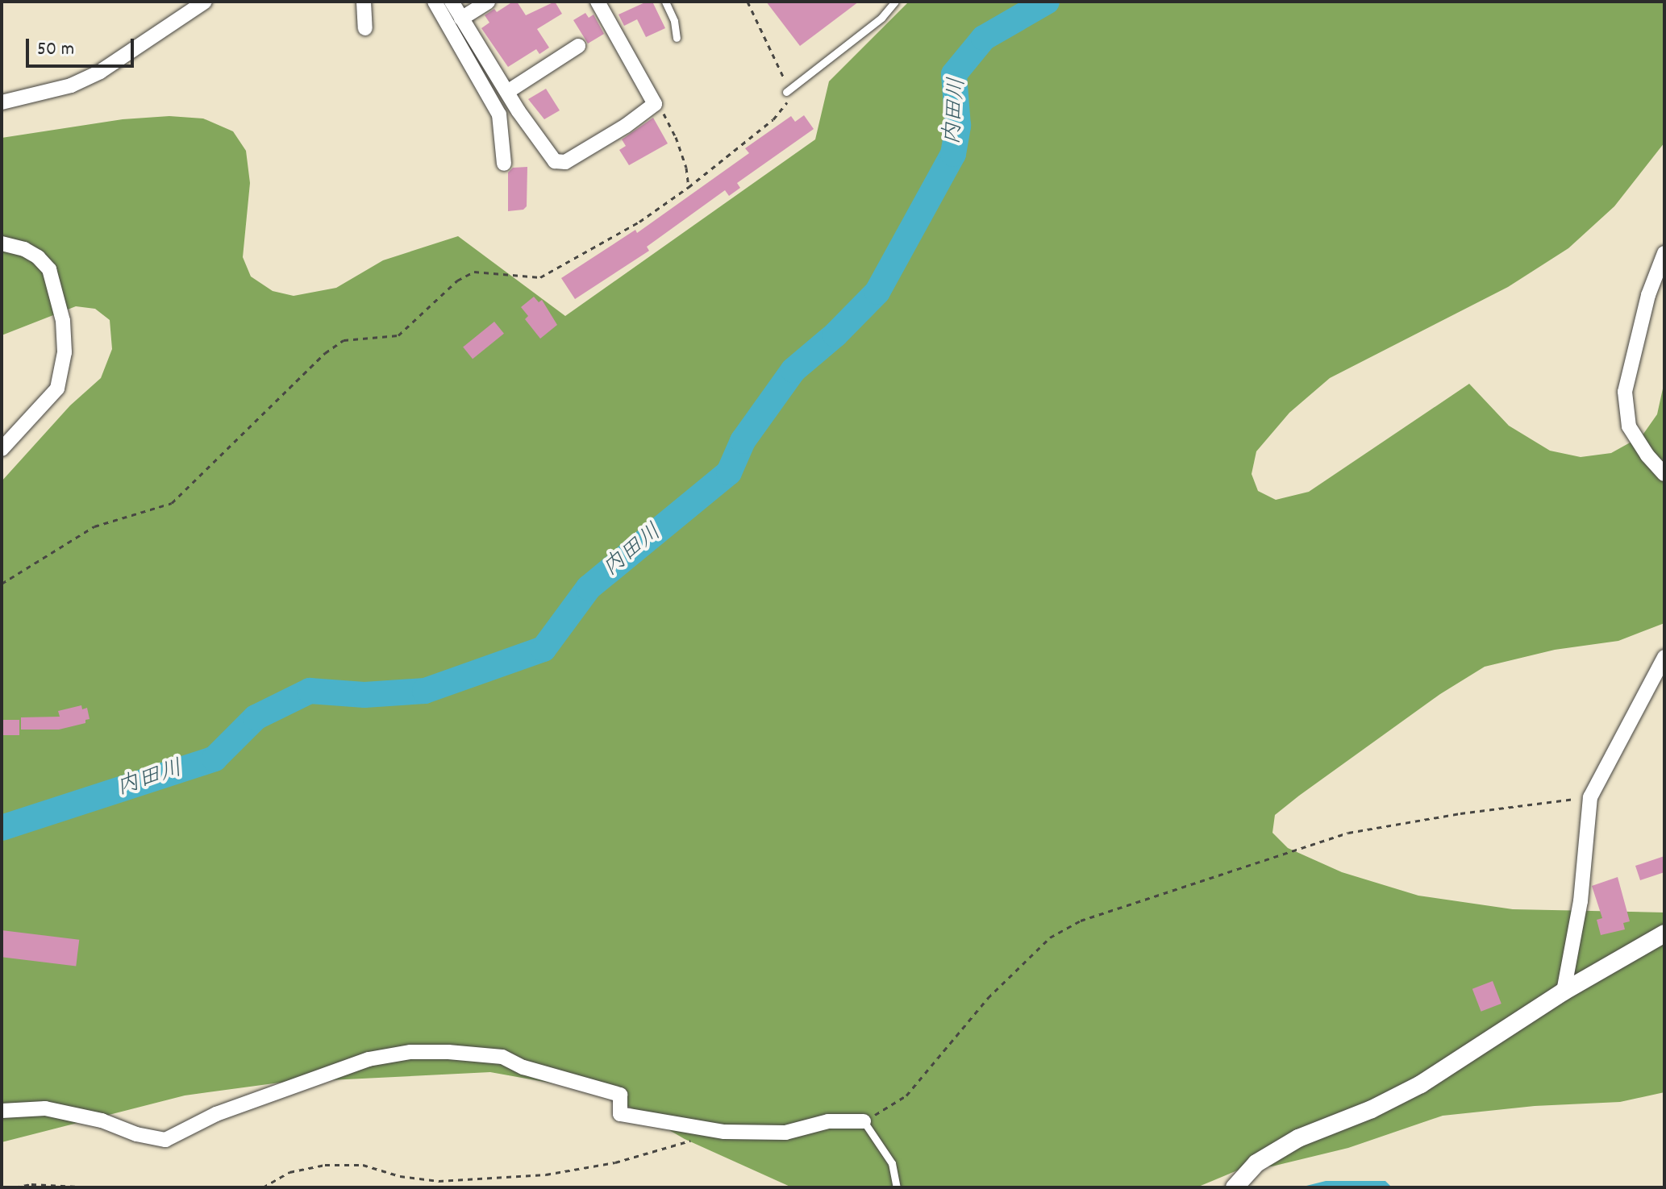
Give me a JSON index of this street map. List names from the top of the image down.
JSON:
{
  "water": ["内田川"],
  "scale_bar": "50 m"
}
